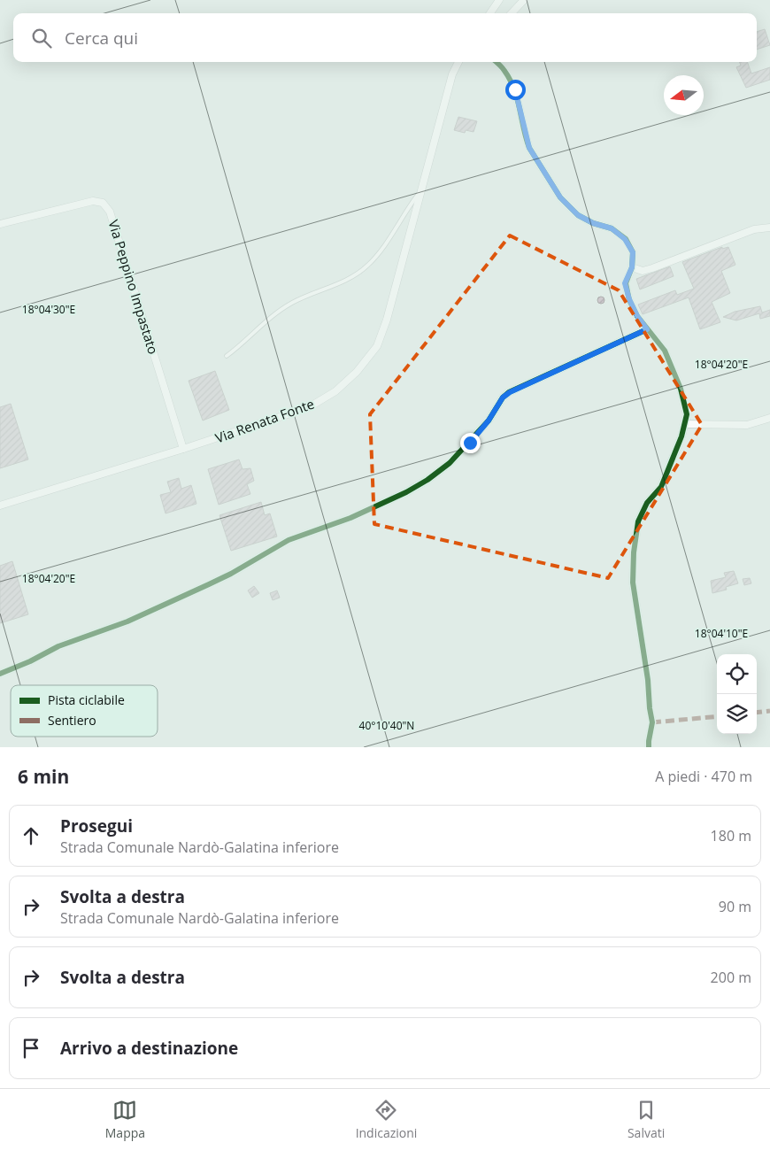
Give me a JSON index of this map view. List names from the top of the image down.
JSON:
{
  "streets": {
    "street": ["Via Peppino Impastato", "Via Renata Fonte"]
  },
  "crossings": [
    ["Via Peppino Impastato", "Via Renata Fonte"]
  ],
  "legend": ["Pista ciclabile", "Sentiero"],
  "north": "left",
  "page": {
    "search": "Cerca qui",
    "heading": ["6 min", "A piedi · 470 m"],
    "list": [
      ["Prosegui", "Strada Comunale Nardò-Galatina inferiore", "180 m"],
      ["Svolta a destra", "Strada Comunale Nardò-Galatina inferiore", "90 m"],
      ["Svolta a destra", "200 m"],
      "Arrivo a destinazione"
    ],
    "nav": ["Mappa", "Indicazioni", "Salvati"]
  },
  "coordinates": [
    "18°04'30\"E",
    "18°04'20\"E",
    "18°04'10\"E",
    "40°10'40\"N"
  ]
}
